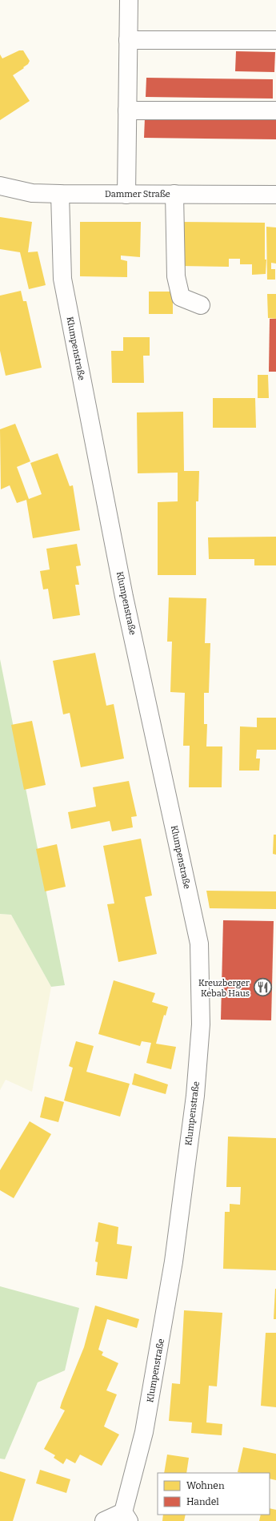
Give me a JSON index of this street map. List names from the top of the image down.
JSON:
{
  "streets": {
    "street": ["Dammer Straße", "Klumpenstraße"]
  },
  "crossings": [
    ["Dammer Straße", "Klumpenstraße"]
  ],
  "places": {
    "restaurant": ["Kreuzberger Kebab Haus"]
  },
  "legend": ["Wohnen", "Handel"]
}
